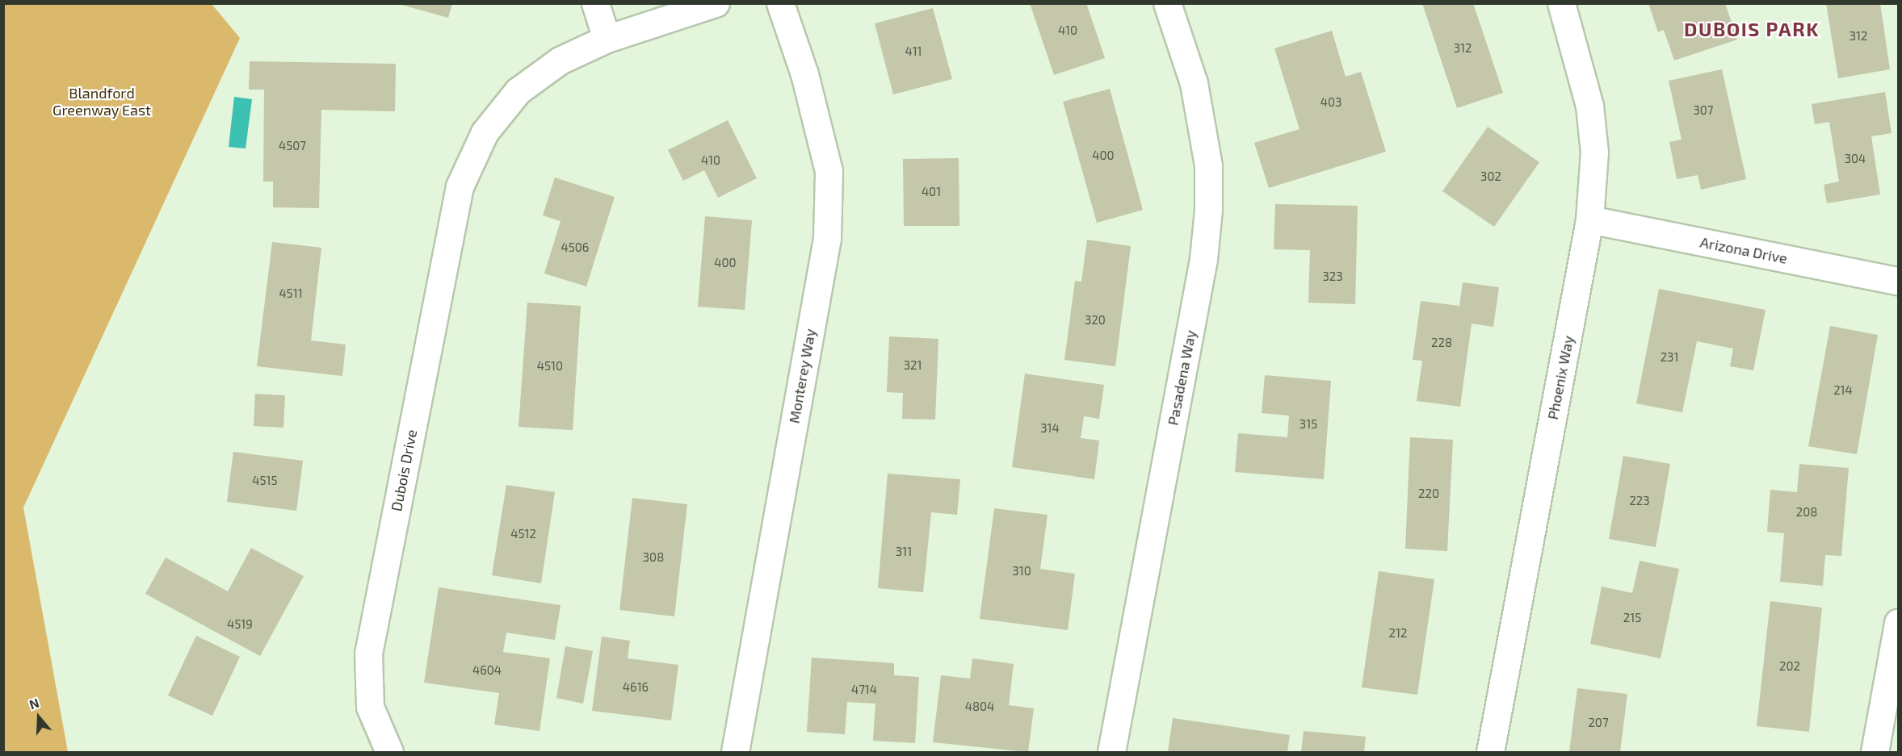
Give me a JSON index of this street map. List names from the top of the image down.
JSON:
{
  "streets": {
    "street": [
      "Arizona Drive",
      "Monterey Way",
      "Pasadena Way",
      "Phoenix Way",
      "Dubois Drive"
    ]
  },
  "crossings": [
    ["Arizona Drive", "Phoenix Way"]
  ],
  "districts": ["DUBOIS PARK"],
  "parks": ["Blandford Greenway East"],
  "house_numbers": [
    "410",
    "312",
    "312",
    "411",
    "403",
    "307",
    "4507",
    "400",
    "304",
    "410",
    "302",
    "401",
    "4506",
    "400",
    "323",
    "4511",
    "320",
    "228",
    "231",
    "321",
    "4510",
    "214",
    "315",
    "314",
    "4515",
    "220",
    "223",
    "208",
    "4512",
    "311",
    "308",
    "310",
    "215",
    "4519",
    "212",
    "202",
    "4604",
    "4616",
    "4714",
    "4804",
    "207"
  ],
  "north": "top"
}
